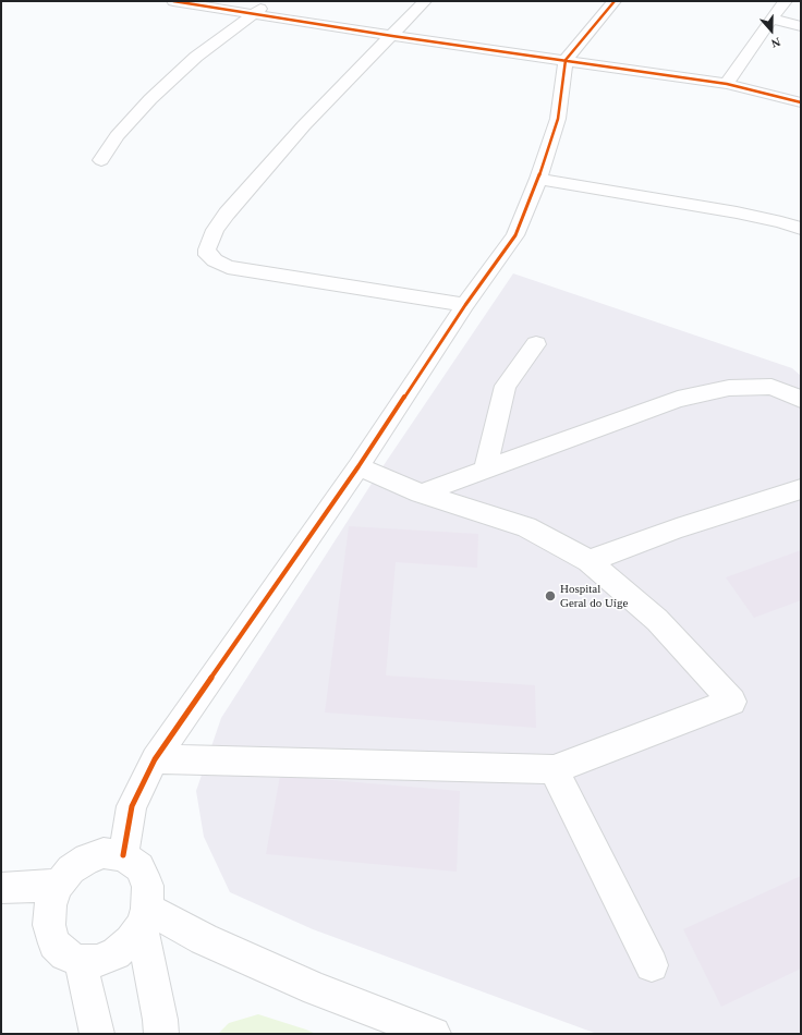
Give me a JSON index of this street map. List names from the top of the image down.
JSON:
{
  "places": ["Hospital Geral do Uíge"],
  "north": "bottom"
}
